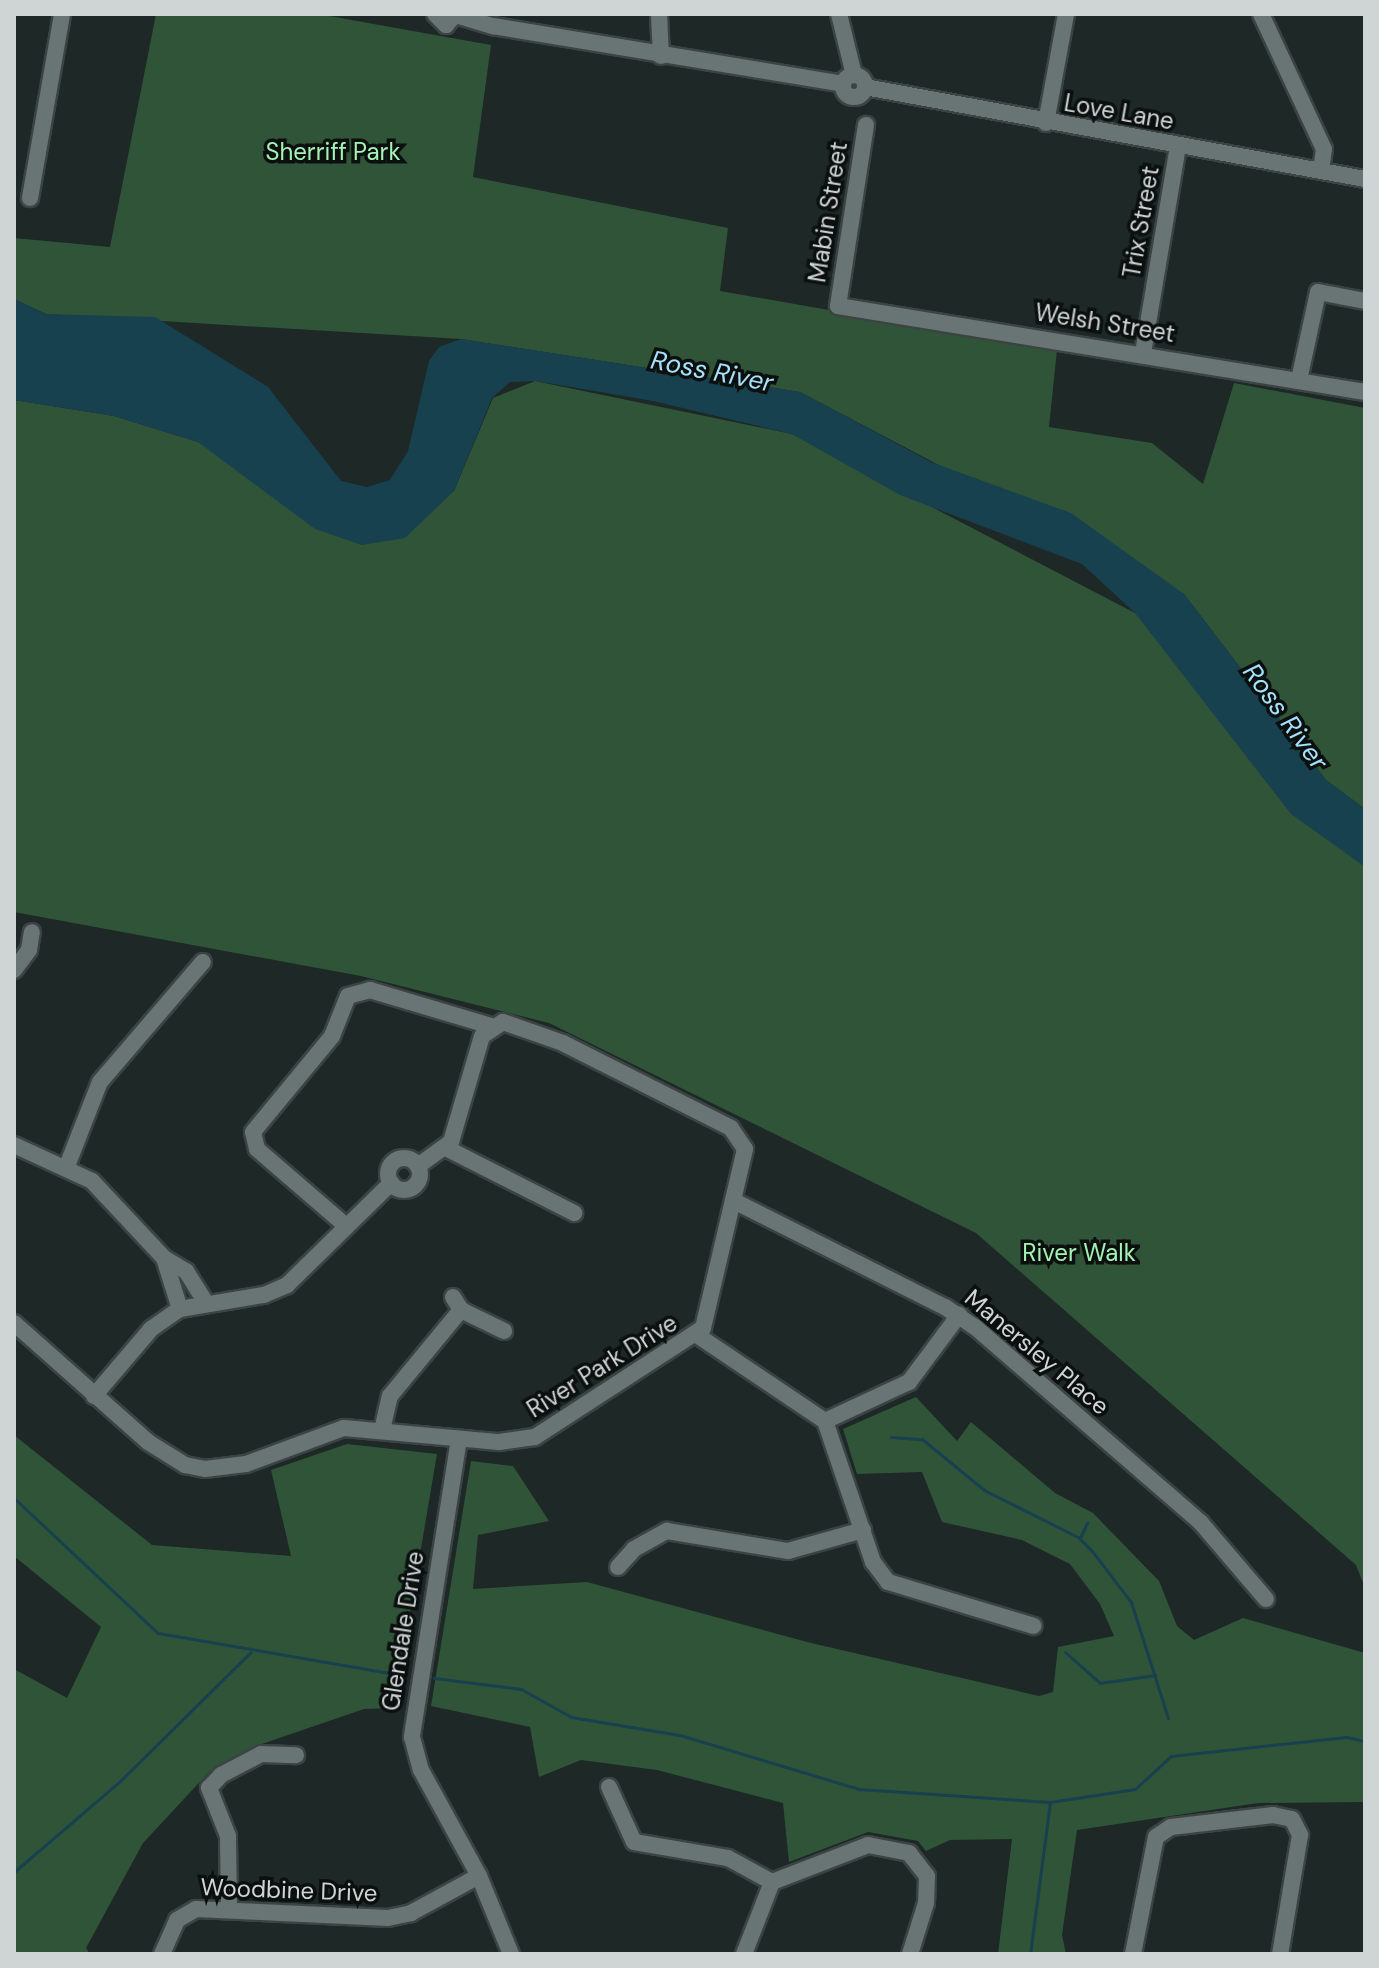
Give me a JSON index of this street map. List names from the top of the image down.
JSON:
{
  "streets": {
    "street": [
      "Love Lane",
      "Mabin Street",
      "Trix Street",
      "Welsh Street",
      "Manersley Place",
      "River Park Drive",
      "Glendale Drive",
      "Woodbine Drive"
    ]
  },
  "crossings": [
    ["Love Lane", "Trix Street"],
    ["Mabin Street", "Welsh Street"],
    ["Trix Street", "Welsh Street"],
    ["Manersley Place", "River Park Drive"],
    ["River Park Drive", "Glendale Drive"],
    ["Glendale Drive", "Woodbine Drive"]
  ],
  "water": ["Ross River"],
  "parks": ["Sherriff Park", "River Walk"]
}
